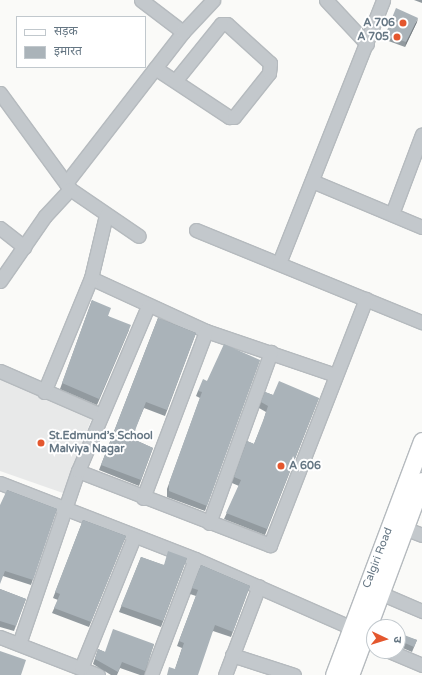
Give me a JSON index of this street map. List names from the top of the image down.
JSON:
{
  "streets": {
    "main road": ["Calgiri Road"]
  },
  "places": [
    "A 706",
    "A 705",
    "St.Edmund’s School Malviya Nagar",
    "A 606"
  ],
  "legend": ["सड़क", "इमारत"],
  "north": "right"
}
